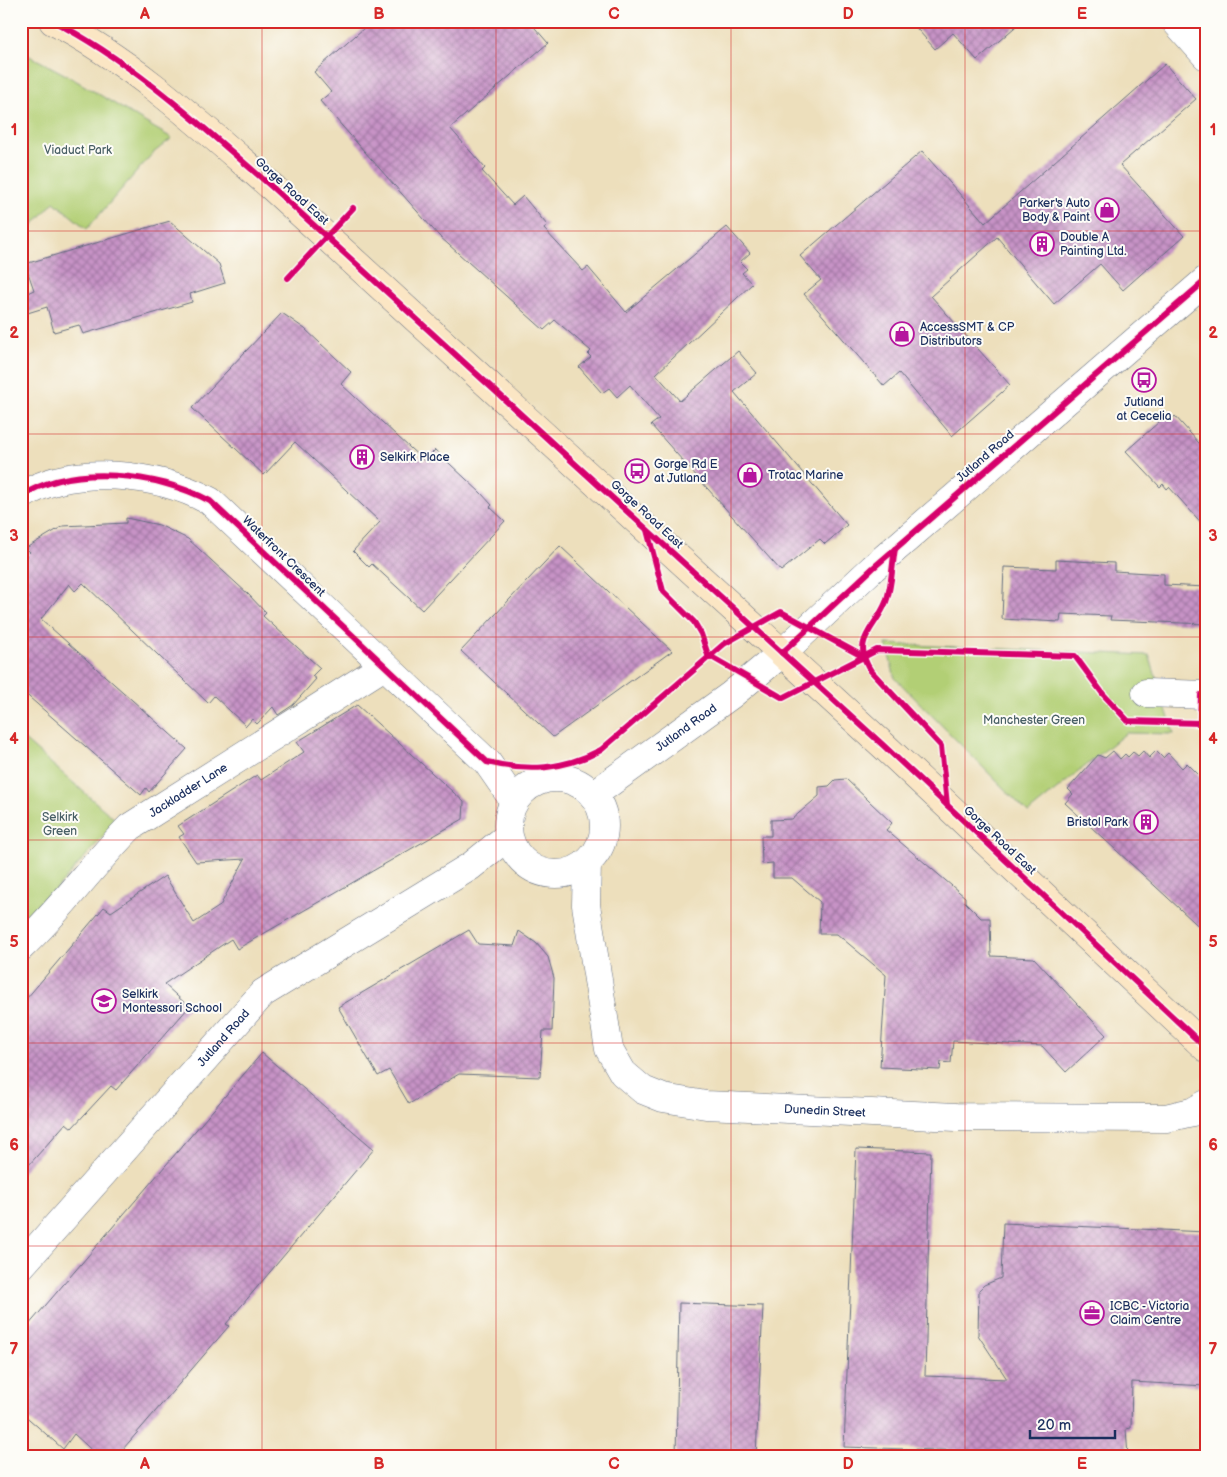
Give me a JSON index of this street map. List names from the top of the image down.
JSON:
{
  "streets": {
    "main road": ["Gorge Road East"],
    "street": [
      "Jutland Road",
      "Waterfront Crescent",
      "Jackladder Lane",
      "Dunedin Street"
    ]
  },
  "crossings": [
    ["Gorge Road East", "Jutland Road"],
    ["Jutland Road", "Waterfront Crescent"],
    ["Jutland Road", "Dunedin Street"],
    ["Waterfront Crescent", "Jackladder Lane"],
    ["Waterfront Crescent", "Dunedin Street"]
  ],
  "parks": ["Viaduct Park", "Manchester Green", "Selkirk Green"],
  "places": {
    "shop": ["Parker's Auto Body & Paint", "AccessSMT & CP Distributors", "Trotac Marine"],
    "building": ["Double A Painting Ltd.", "Selkirk Place", "Bristol Park"],
    "bus stop": ["Jutland at Cecelia", "Gorge Rd E at Jutland"],
    "school or university": ["Selkirk Montessori School"],
    "office": ["ICBC - Victoria Claim Centre"]
  },
  "scale_bar": "20 m",
  "grid": {
    "columns": [
      "A",
      "B",
      "C",
      "D",
      "E"
    ],
    "rows": [
      "1",
      "2",
      "3",
      "4",
      "5",
      "6",
      "7"
    ]
  }
}
